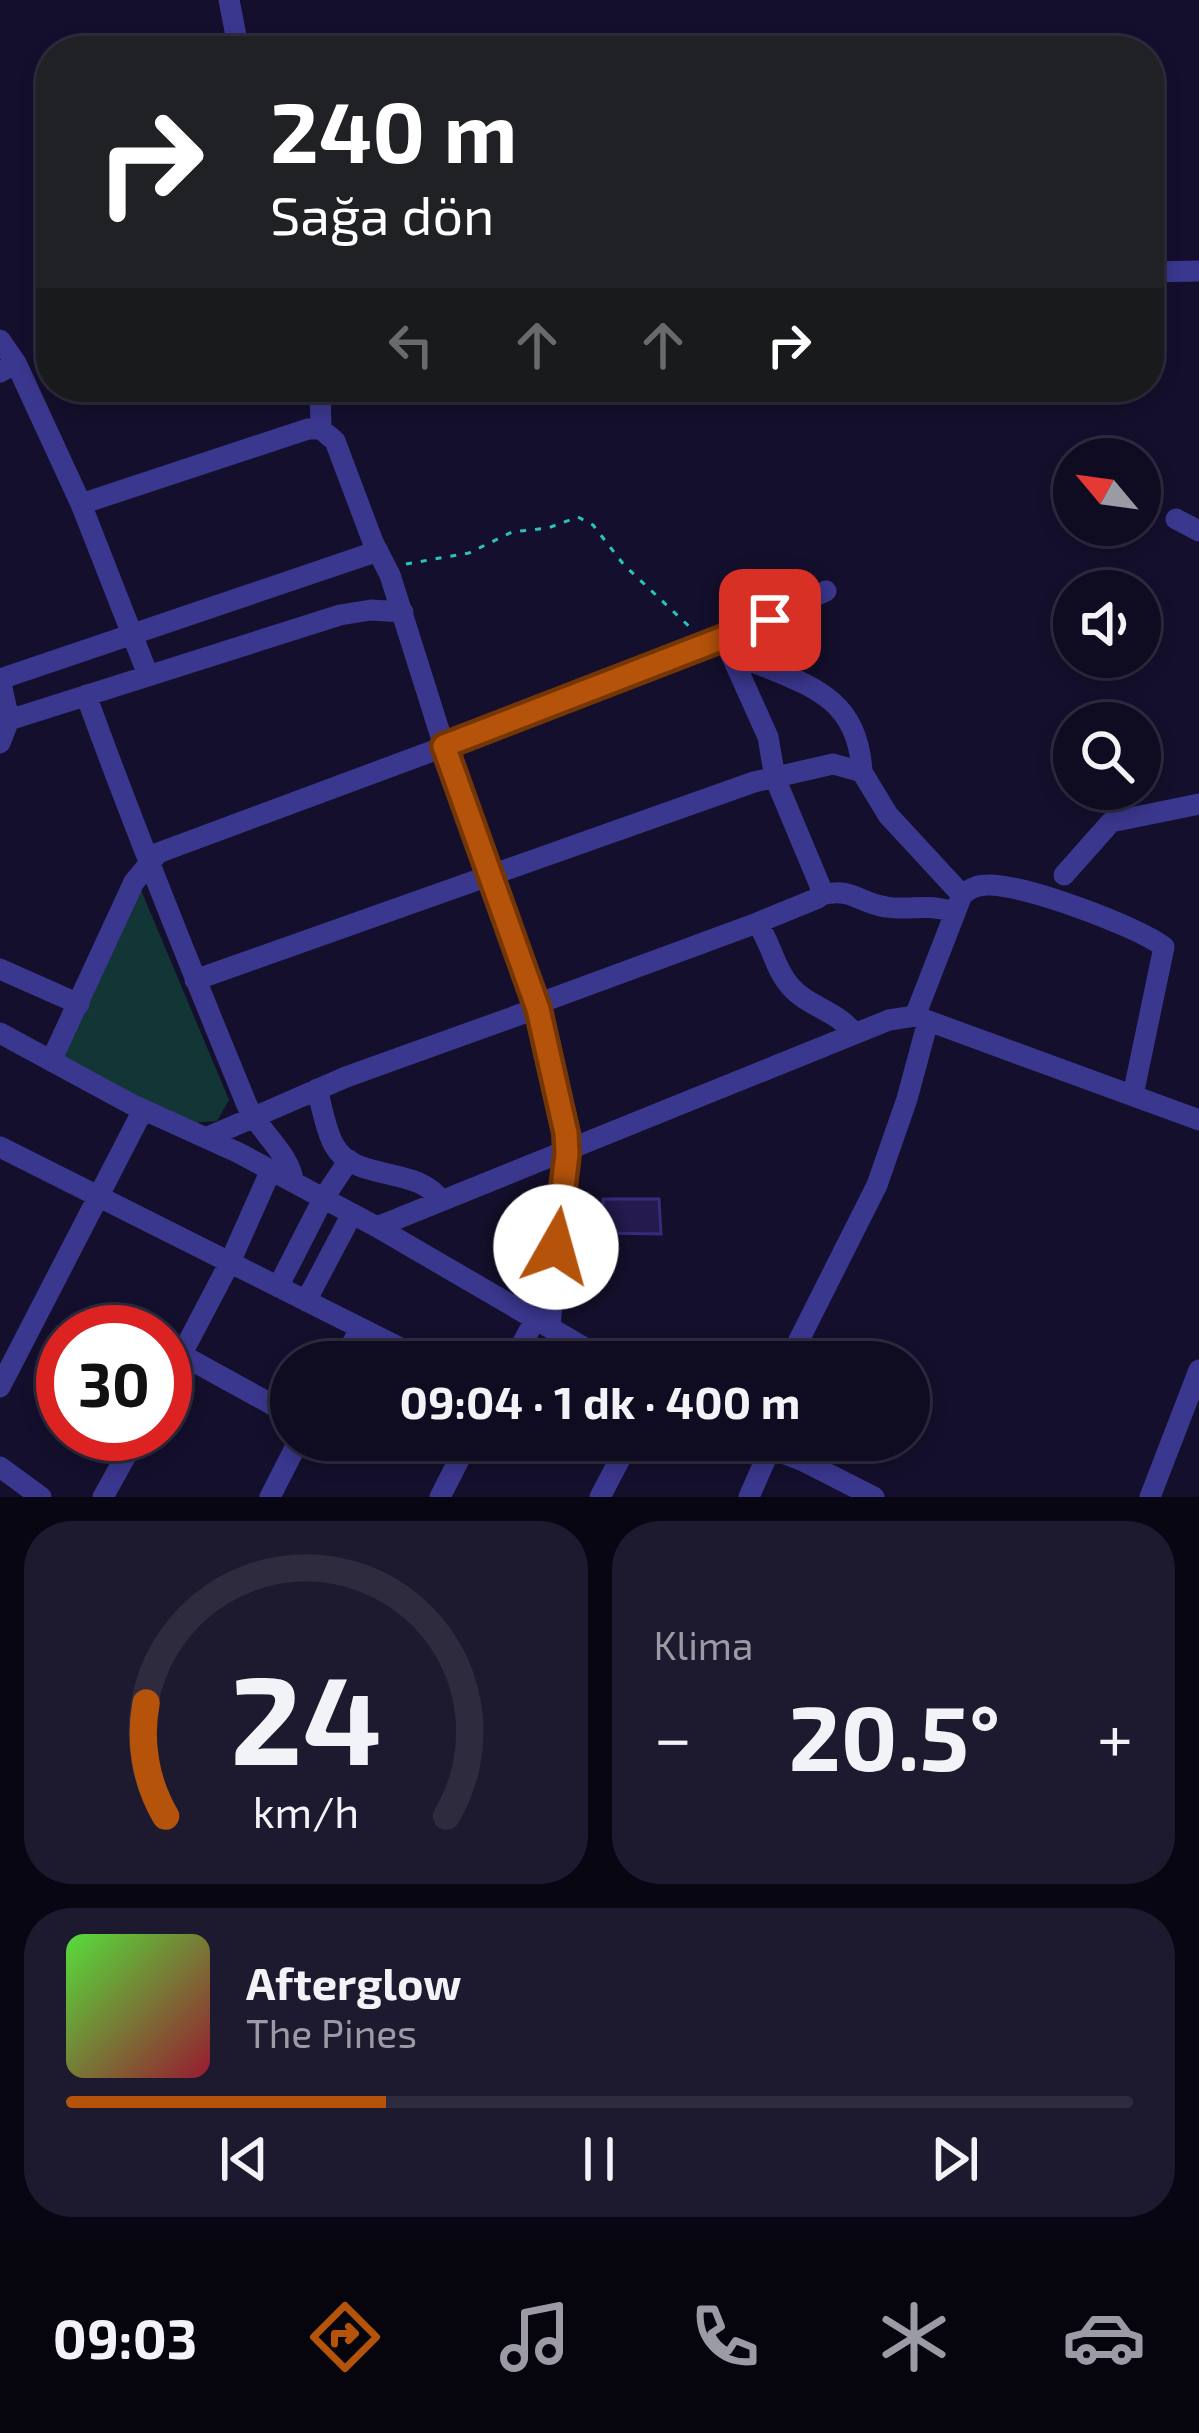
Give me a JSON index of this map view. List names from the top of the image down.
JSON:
{
  "north": "top left",
  "page": {
    "turn": ["240 m", "Sağa dön"],
    "limit": "30",
    "trip": "09:04 · 1 dk · 400 m",
    "tile": "Klima",
    "heat": ["−", "20.5°", "+"],
    "song": ["Afterglow", "The Pines"],
    "tabs": "09:03",
    "gauge": ["24", "km/h"]
  }
}
